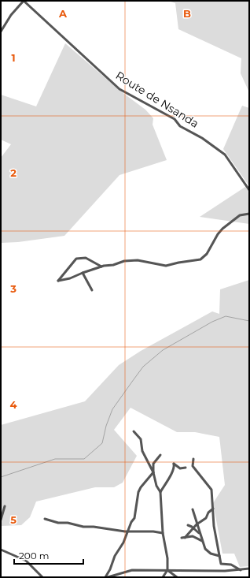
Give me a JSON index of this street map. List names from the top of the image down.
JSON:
{
  "streets": {
    "street": ["Route de Nsanda"]
  },
  "scale_bar": "200 m",
  "grid": {
    "columns": ["A", "B"],
    "rows": [
      "1",
      "2",
      "3",
      "4",
      "5"
    ]
  }
}
